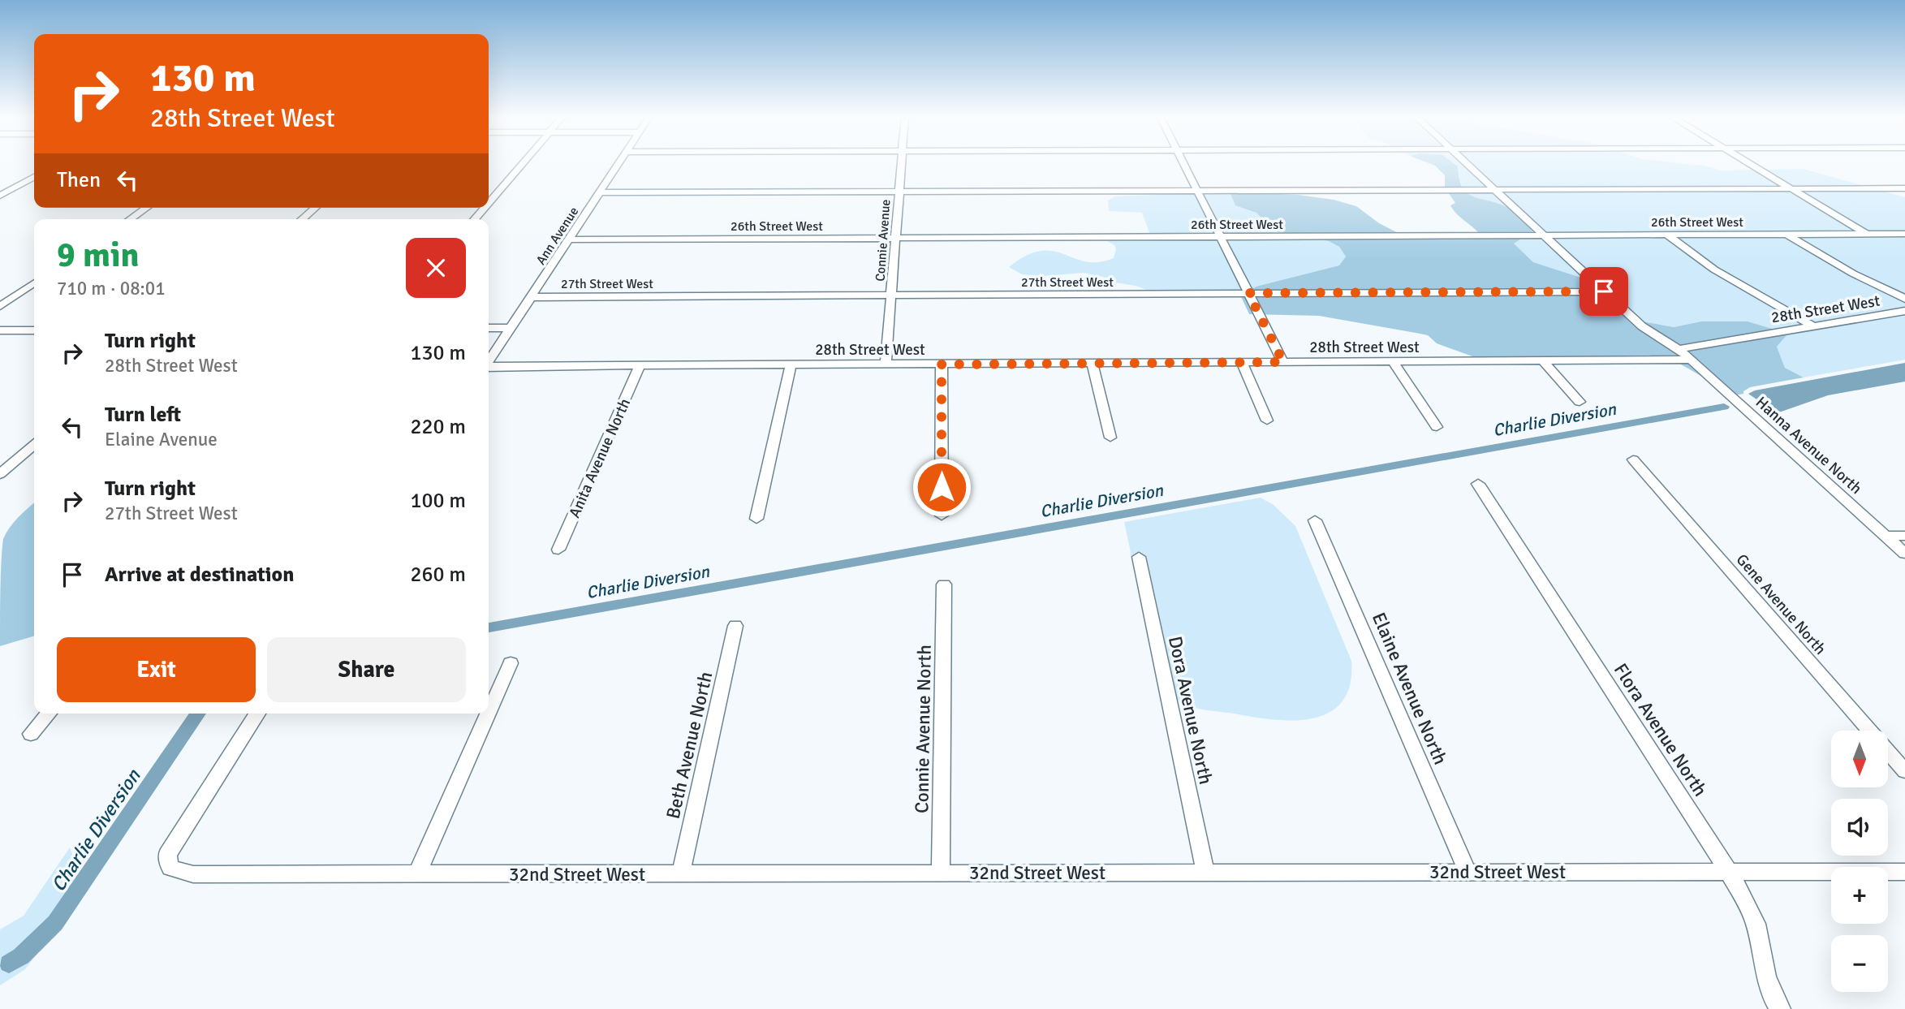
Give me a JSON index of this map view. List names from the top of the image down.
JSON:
{
  "streets": {
    "street": [
      "26th Street West",
      "Ann Avenue",
      "Connie Avenue",
      "27th Street West",
      "28th Street West",
      "Hanna Avenue North",
      "Anita Avenue North",
      "Gene Avenue North",
      "Elaine Avenue North",
      "Dora Avenue North",
      "Connie Avenue North",
      "Flora Avenue North",
      "Beth Avenue North",
      "32nd Street West"
    ]
  },
  "crossings": [
    ["26th Street West", "Ann Avenue"],
    ["26th Street West", "Connie Avenue"],
    ["Ann Avenue", "27th Street West"],
    ["Connie Avenue", "27th Street West"],
    ["Connie Avenue", "28th Street West"],
    ["28th Street West", "Hanna Avenue North"],
    ["28th Street West", "Anita Avenue North"],
    ["Elaine Avenue North", "32nd Street West"],
    ["Dora Avenue North", "32nd Street West"],
    ["Connie Avenue North", "32nd Street West"],
    ["Flora Avenue North", "32nd Street West"],
    ["Beth Avenue North", "32nd Street West"]
  ],
  "water": ["Charlie Diversion"],
  "north": "bottom",
  "page": {
    "turn": ["130 m", "28th Street West"],
    "then": "Then",
    "heading": ["9 min", "710 m · 08:01"],
    "list": [
      {
        "name": "Turn right",
        "note": "28th Street West",
        "value": "130 m"
      },
      {
        "name": "Turn left",
        "note": "Elaine Avenue",
        "value": "220 m"
      },
      {
        "name": "Turn right",
        "note": "27th Street West",
        "value": "100 m"
      },
      {
        "name": "Arrive at destination",
        "value": "260 m"
      }
    ],
    "buttons": ["Exit", "Share"],
    "map_buttons": ["+", "−"]
  }
}
